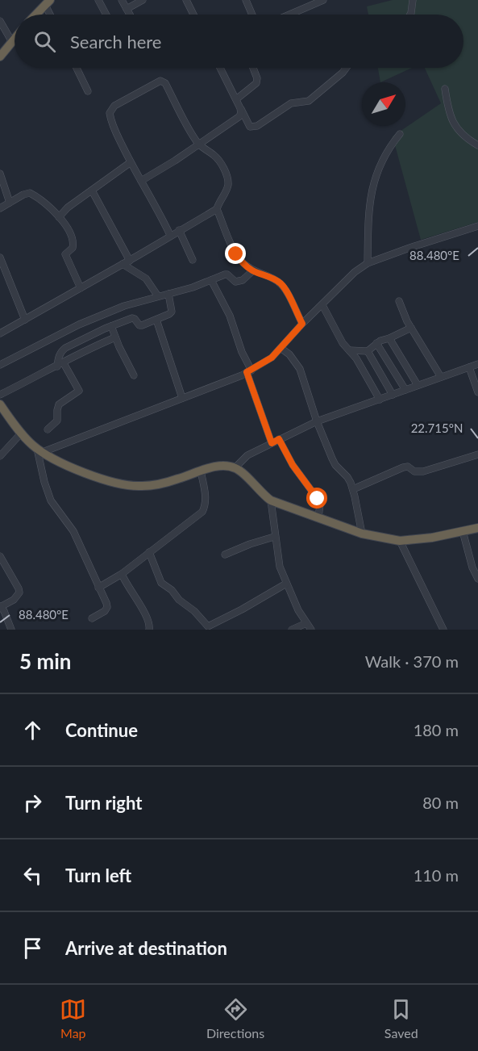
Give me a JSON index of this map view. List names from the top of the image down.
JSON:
{
  "north": "top right",
  "page": {
    "search": "Search here",
    "heading": ["5 min", "Walk · 370 m"],
    "list": [
      ["Continue", "180 m"],
      ["Turn right", "80 m"],
      ["Turn left", "110 m"],
      "Arrive at destination"
    ],
    "nav": ["Map", "Directions", "Saved"]
  },
  "coordinates": ["88.480°E", "22.715°N"]
}
